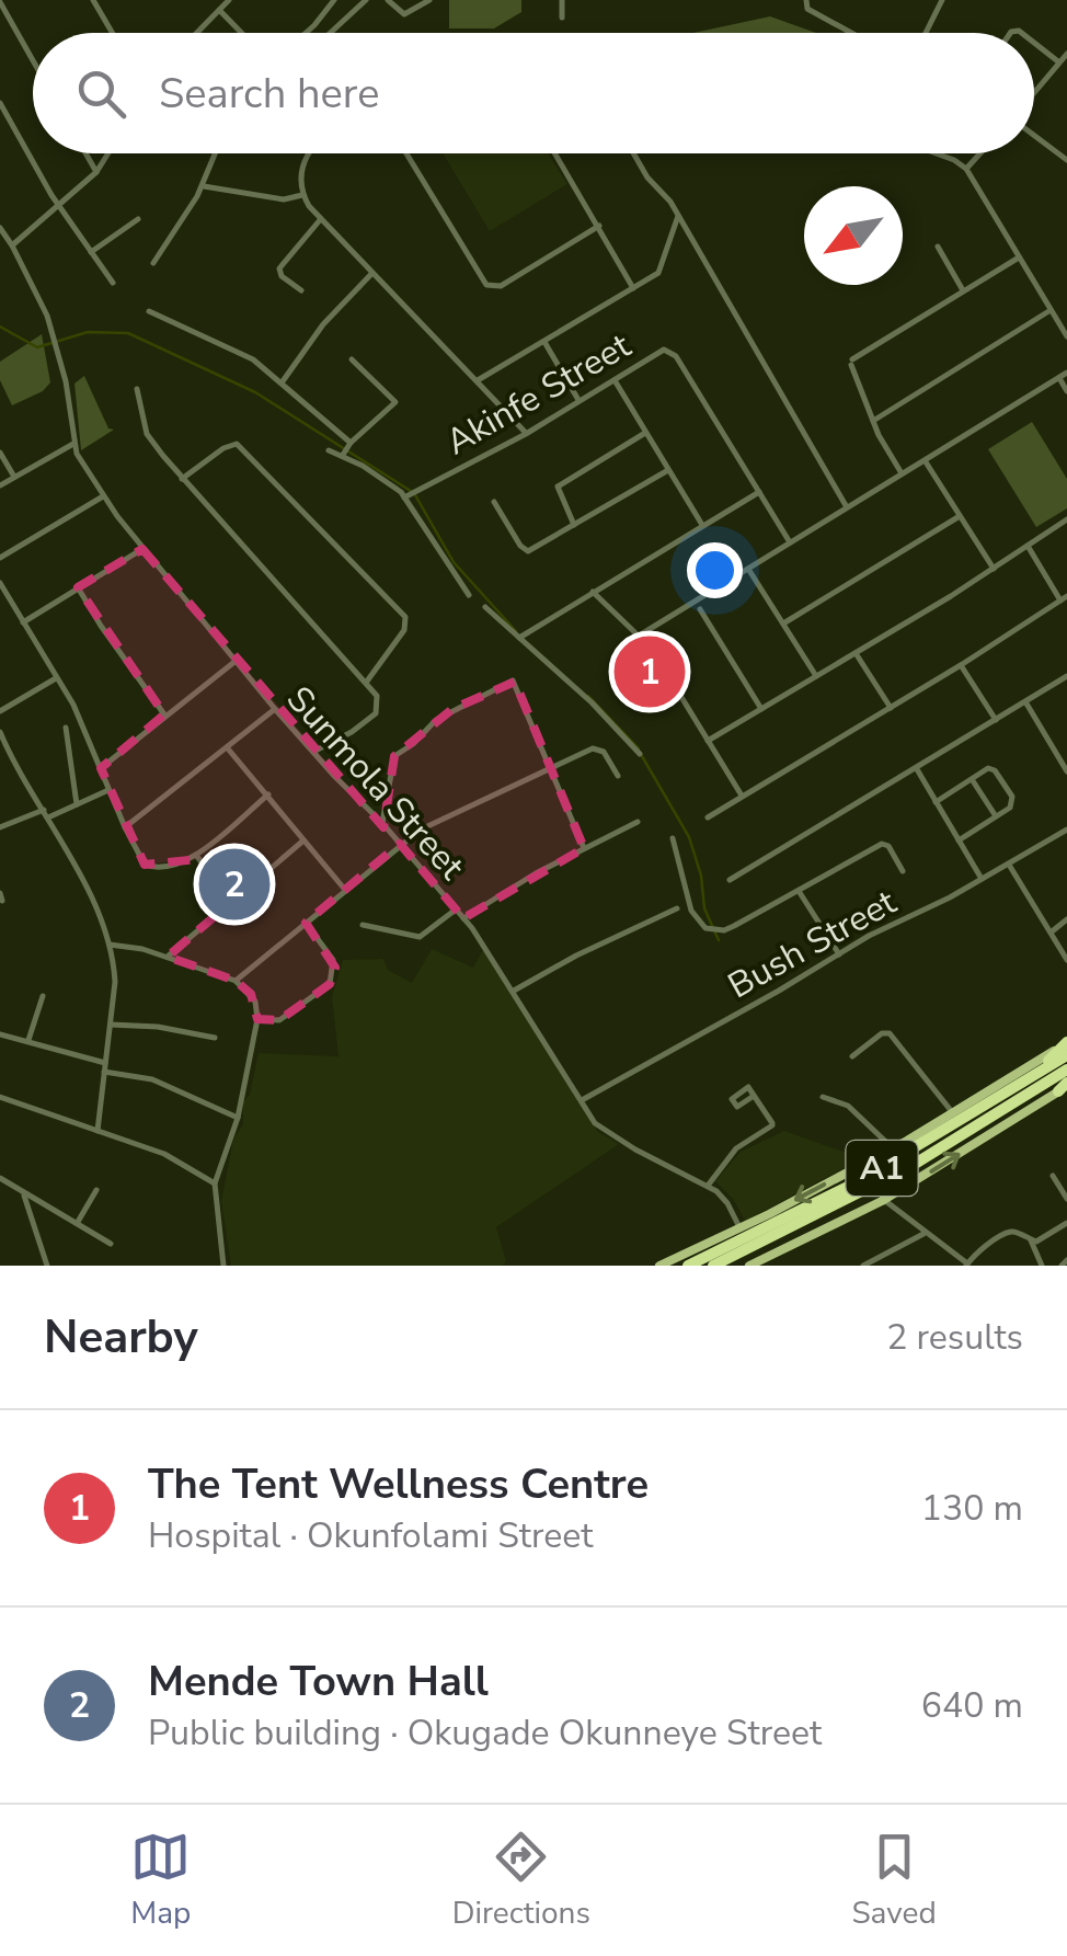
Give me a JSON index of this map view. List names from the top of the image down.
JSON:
{
  "streets": {
    "highway": ["A1"],
    "street": ["Akinfe Street", "Sunmola Street", "Bush Street"]
  },
  "crossings": [
    ["Sunmola Street", "Bush Street"]
  ],
  "north": "bottom left",
  "page": {
    "search": "Search here",
    "pins": ["1", "2"],
    "heading": ["Nearby", "2 results"],
    "list": [
      {
        "mark": "1",
        "name": "The Tent Wellness Centre",
        "note": "Hospital · Okunfolami Street",
        "value": "130 m"
      },
      {
        "mark": "2",
        "name": "Mende Town Hall",
        "note": "Public building · Okugade Okunneye Street",
        "value": "640 m"
      }
    ],
    "nav": ["Map", "Directions", "Saved"]
  }
}
